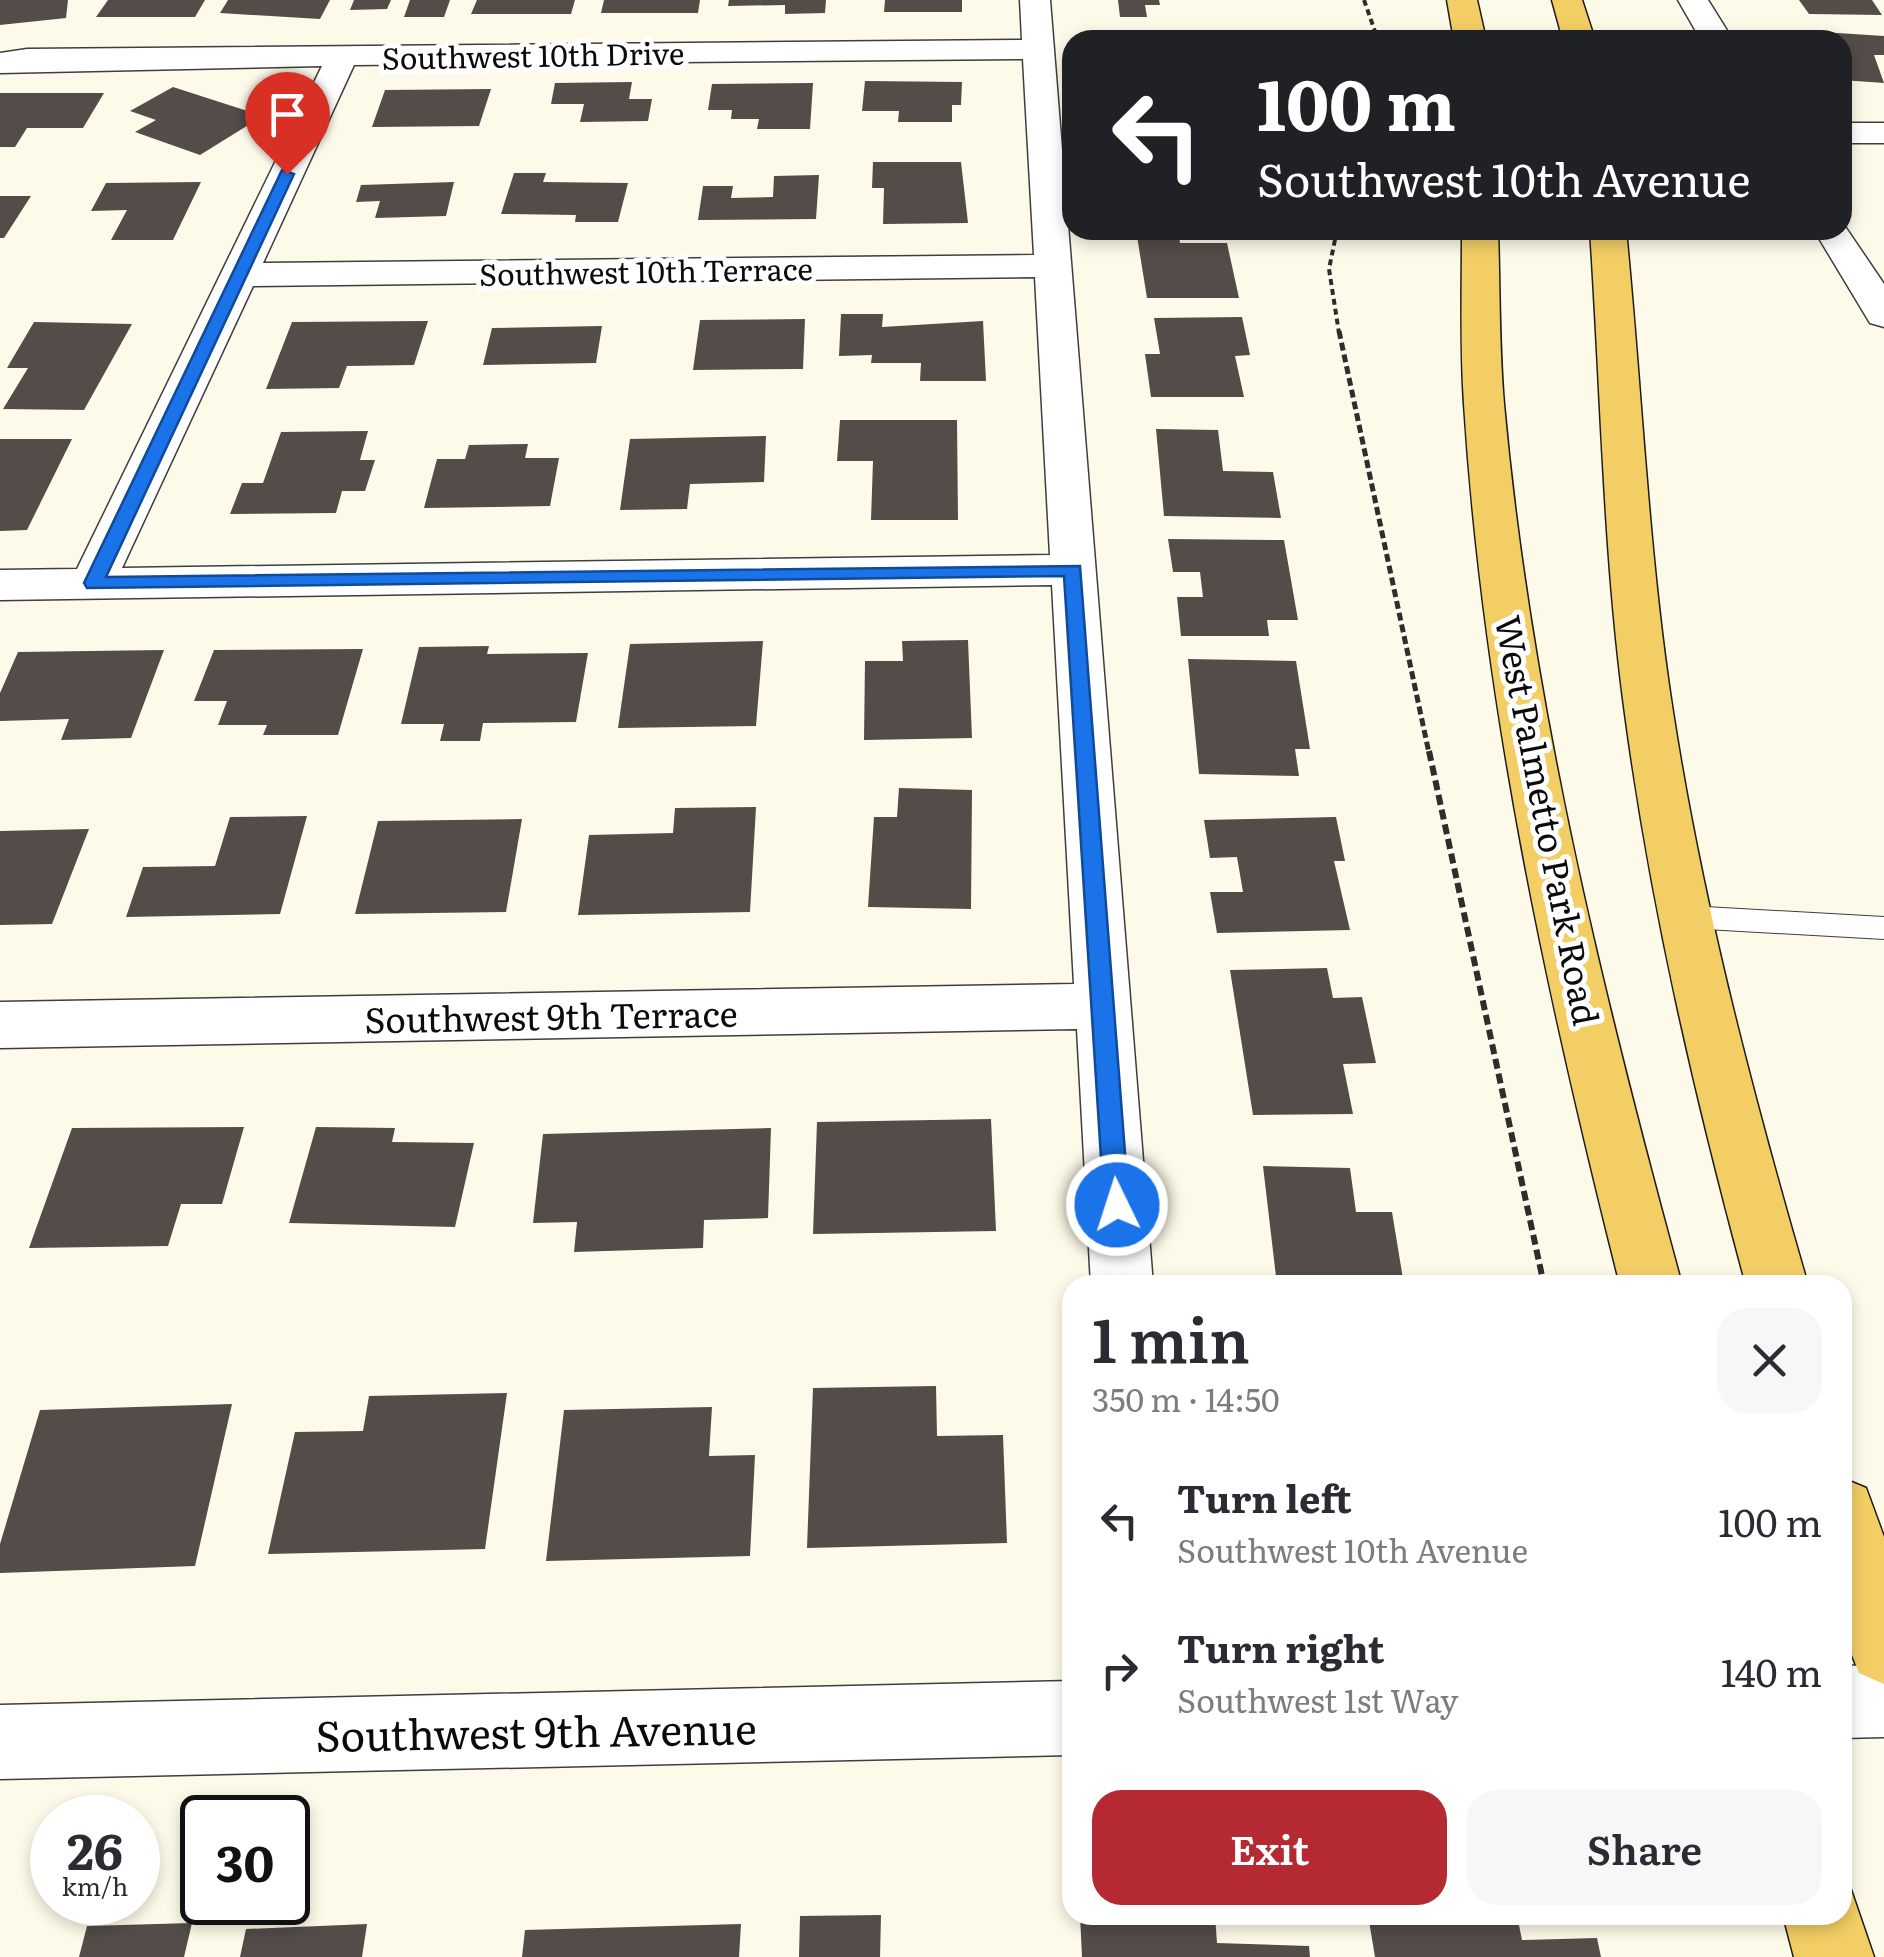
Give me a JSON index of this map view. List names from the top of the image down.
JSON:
{
  "streets": {
    "main road": ["West Palmetto Park Road"],
    "street": [
      "Southwest 10th Drive",
      "Southwest 10th Terrace",
      "Southwest 9th Terrace",
      "Southwest 9th Avenue"
    ]
  },
  "page": {
    "turn": ["100 m", "Southwest 10th Avenue"],
    "heading": ["1 min", "350 m · 14:50"],
    "list": [
      {
        "name": "Turn left",
        "note": "Southwest 10th Avenue",
        "value": "100 m"
      },
      {
        "name": "Turn right",
        "note": "Southwest 1st Way",
        "value": "140 m"
      }
    ],
    "buttons": ["Exit", "Share"],
    "speed": "26 km/h",
    "limit": "30"
  }
}
